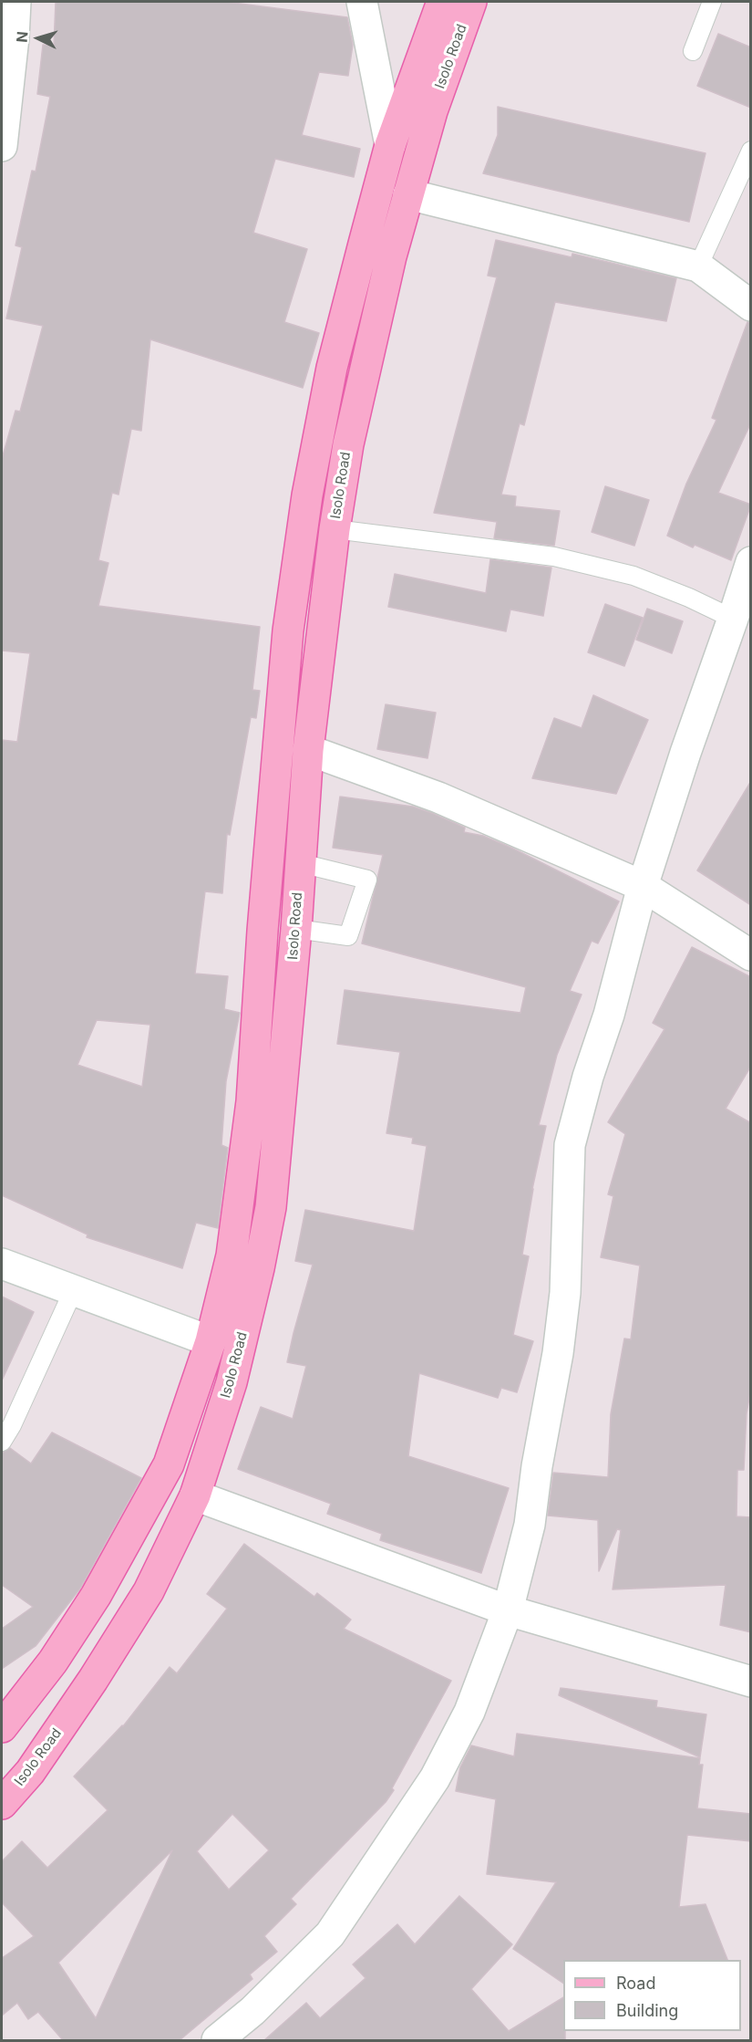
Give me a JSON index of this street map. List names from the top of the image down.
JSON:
{
  "streets": {
    "main road": ["Isolo Road"]
  },
  "legend": ["Road", "Building"],
  "north": "left"
}
